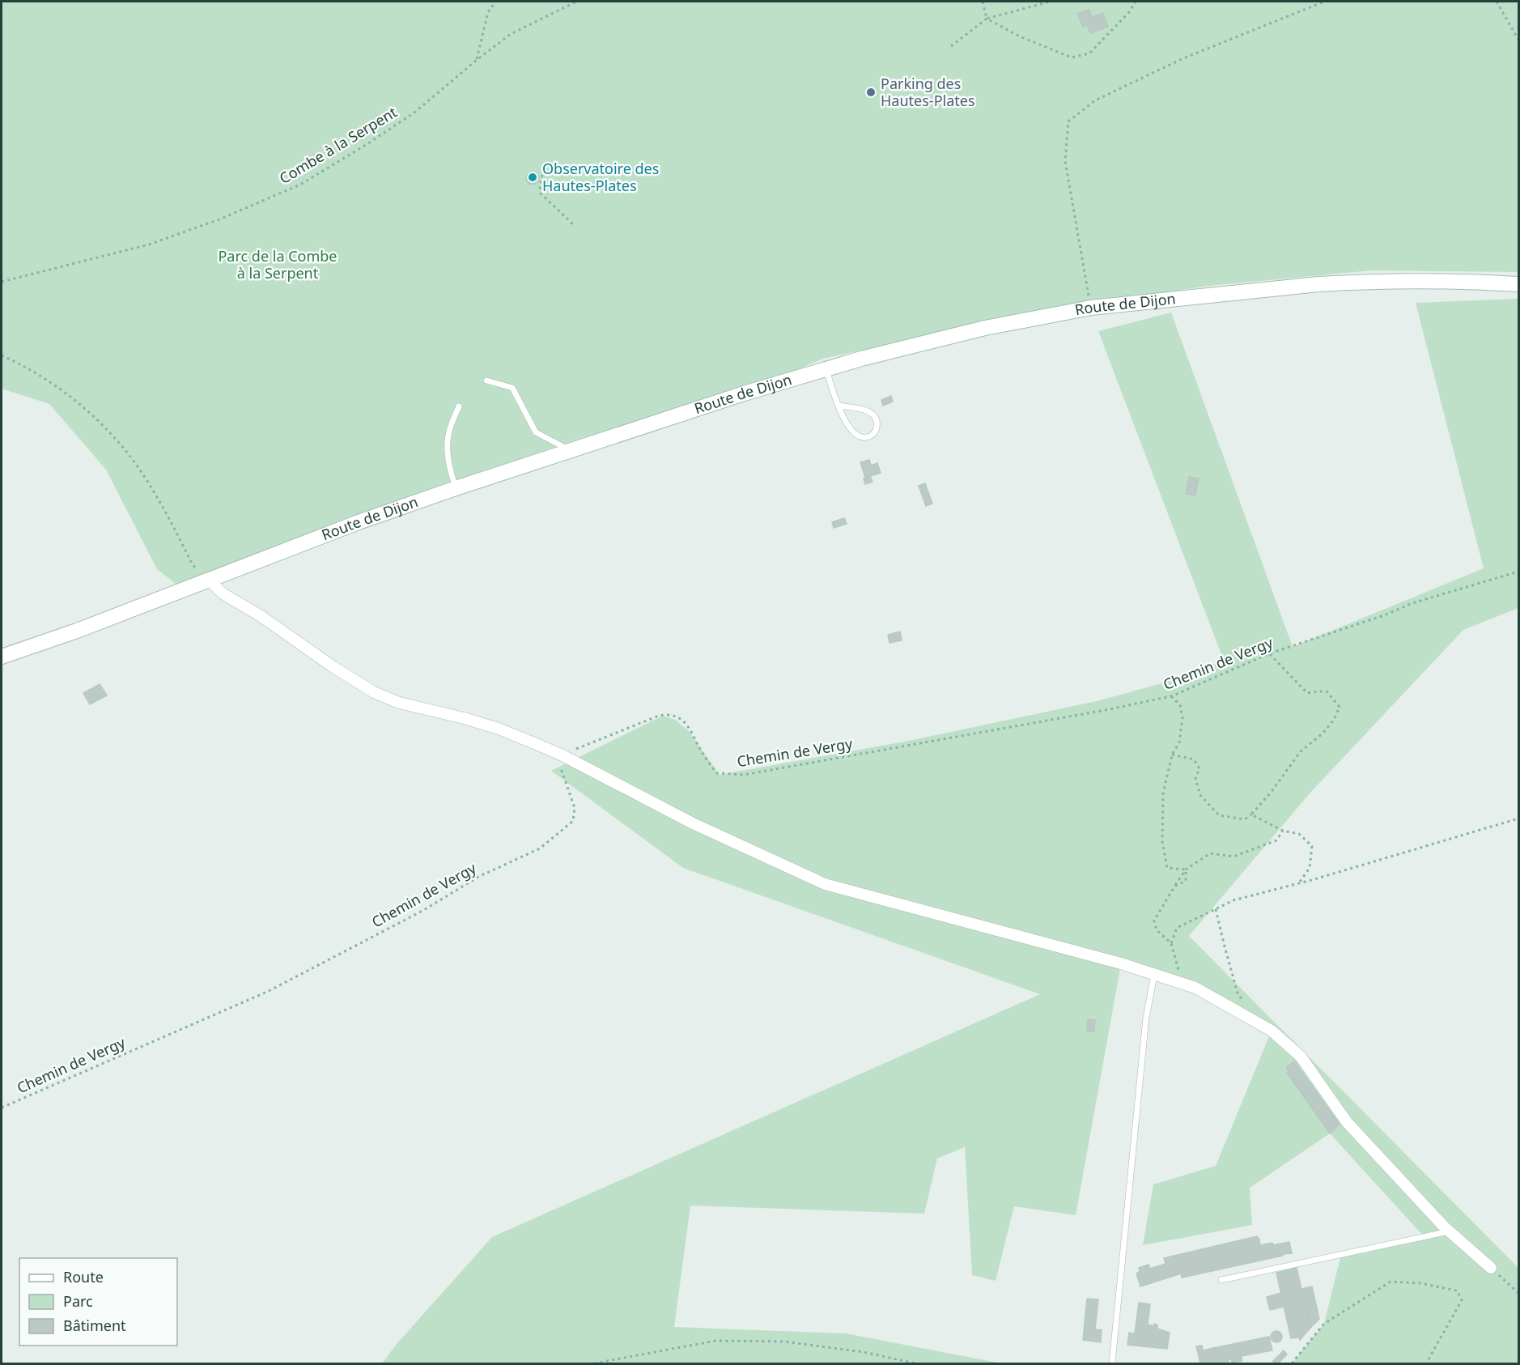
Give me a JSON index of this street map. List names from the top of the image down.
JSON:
{
  "streets": {
    "main road": ["Route de Dijon"],
    "path": ["Combe à la Serpent", "Chemin de Vergy"]
  },
  "parks": ["Parc de la Combe à la Serpent"],
  "places": ["Parking des Hautes-Plates", "Observatoire des Hautes-Plates"],
  "legend": ["Route", "Parc", "Bâtiment"]
}
